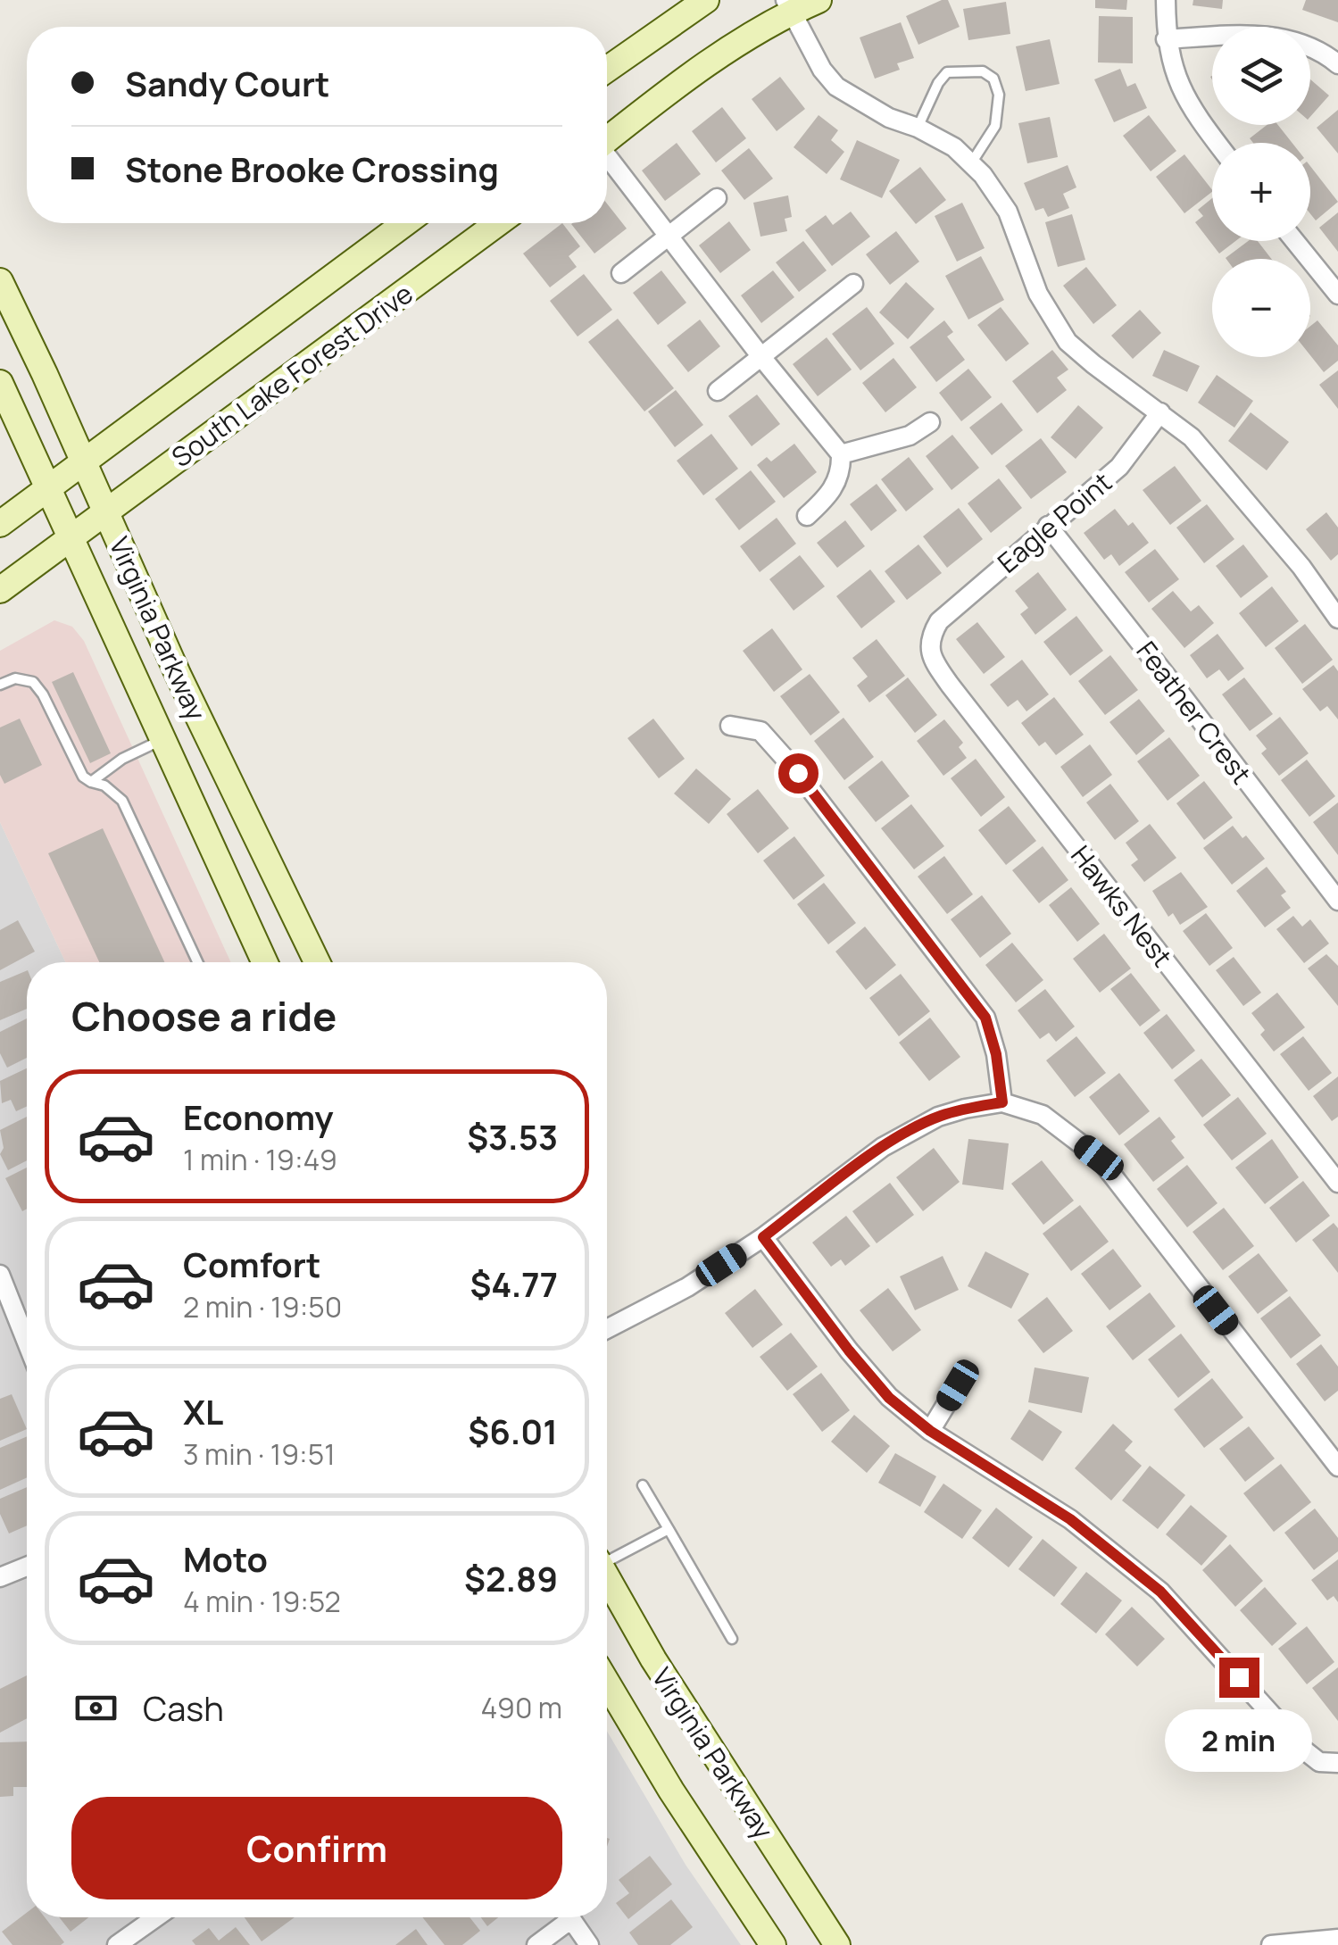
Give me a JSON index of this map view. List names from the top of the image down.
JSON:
{
  "streets": {
    "main road": ["South Lake Forest Drive", "Virginia Parkway"],
    "street": ["Eagle Point", "Feather Crest", "Hawks Nest"]
  },
  "crossings": [
    ["South Lake Forest Drive", "Virginia Parkway"],
    ["Eagle Point", "Feather Crest"],
    ["Eagle Point", "Hawks Nest"]
  ],
  "page": {
    "map_buttons": ["+", "−"],
    "banner": ["Sandy Court", "Stone Brooke Crossing"],
    "heading": "Choose a ride",
    "list": [
      {
        "name": "Economy",
        "note": "1 min · 19:49",
        "value": "$3.53"
      },
      {
        "name": "Comfort",
        "note": "2 min · 19:50",
        "value": "$4.77"
      },
      {
        "name": "XL",
        "note": "3 min · 19:51",
        "value": "$6.01"
      },
      {
        "name": "Moto",
        "note": "4 min · 19:52",
        "value": "$2.89"
      }
    ],
    "pay": ["Cash", "490 m"],
    "bubble": "2 min",
    "buttons": "Confirm"
  }
}
